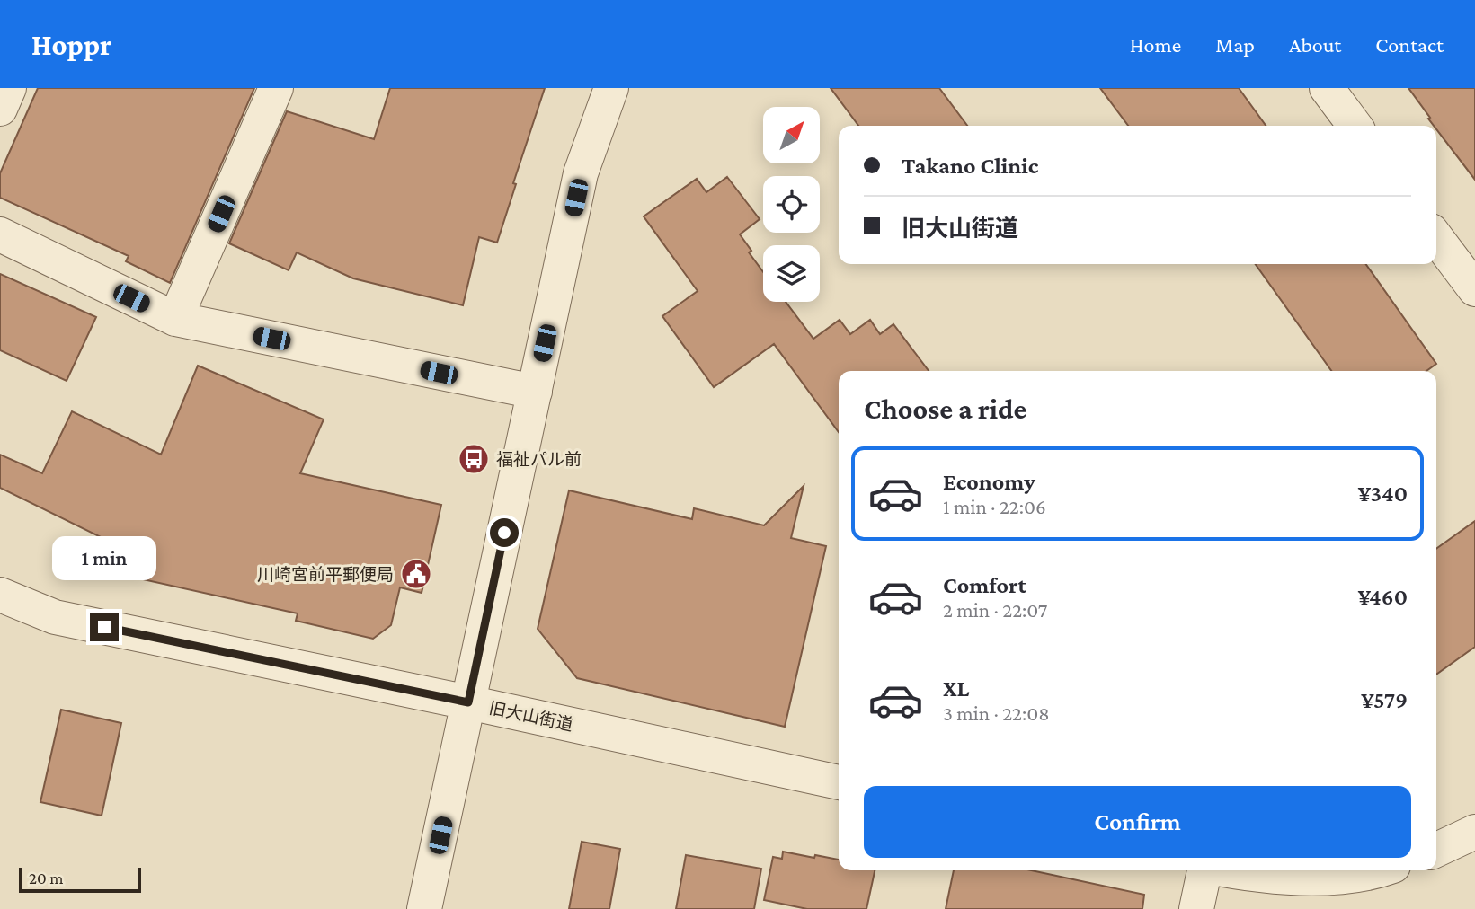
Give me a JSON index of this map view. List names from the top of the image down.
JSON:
{
  "streets": {
    "street": ["旧大山街道"]
  },
  "places": {
    "bus stop": ["福祉パル前"],
    "public building": ["川崎宮前平郵便局"]
  },
  "scale_bar": "20 m",
  "north": "top right",
  "page": {
    "header": "Hoppr",
    "nav": [
      "Home",
      "Map",
      "About",
      "Contact"
    ],
    "banner": ["Takano Clinic", "旧大山街道"],
    "heading": "Choose a ride",
    "list": [
      {
        "name": "Economy",
        "note": "1 min · 22:06",
        "value": "¥340"
      },
      {
        "name": "Comfort",
        "note": "2 min · 22:07",
        "value": "¥460"
      },
      {
        "name": "XL",
        "note": "3 min · 22:08",
        "value": "¥579"
      }
    ],
    "bubble": "1 min",
    "buttons": "Confirm",
    "scale": "20 m"
  }
}
